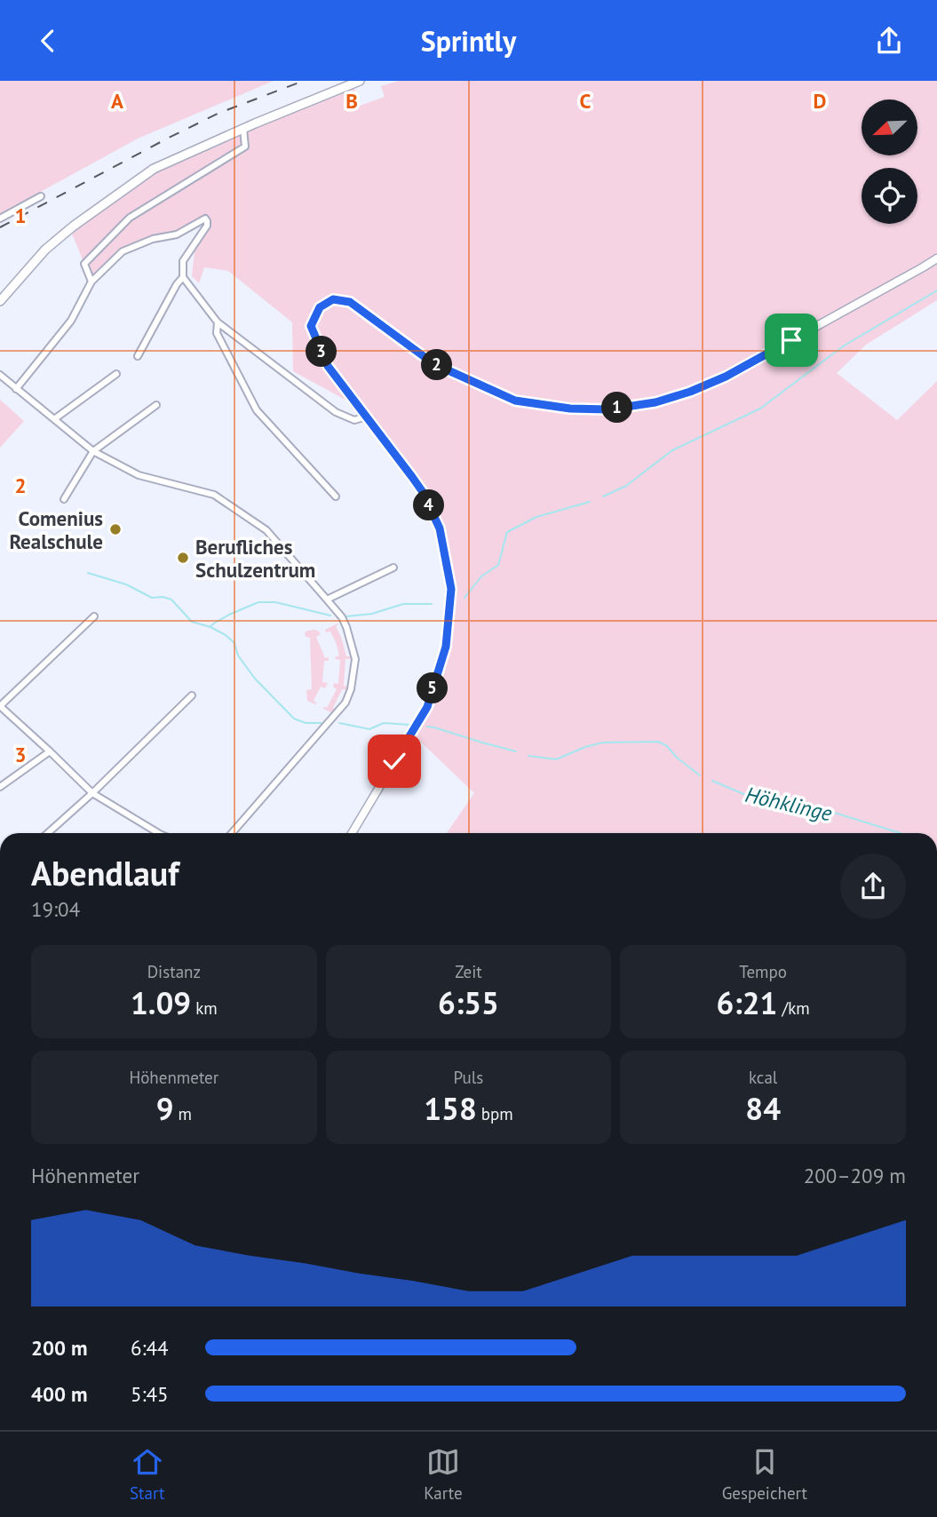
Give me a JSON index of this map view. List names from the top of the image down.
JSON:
{
  "water": ["Höhklinge"],
  "places": ["Comenius Realschule", "Berufliches Schulzentrum"],
  "north": "bottom left",
  "page": {
    "header": "Sprintly",
    "pins": [
      "3",
      "2",
      "1",
      "4",
      "5"
    ],
    "heading": ["Abendlauf", "19:04"],
    "stats": [
      ["Distanz", "1.09 km"],
      ["Zeit", "6:55"],
      ["Tempo", "6:21 /km"],
      ["Höhenmeter", "9 m"],
      ["Puls", "158 bpm"],
      ["kcal", "84"]
    ],
    "chart": ["Höhenmeter", "200–209 m"],
    "list": [
      {
        "name": "200 m",
        "note": "6:44"
      },
      {
        "name": "400 m",
        "note": "5:45"
      }
    ],
    "tabs": ["Start", "Karte", "Gespeichert"]
  },
  "grid": {
    "columns": [
      "A",
      "B",
      "C",
      "D"
    ],
    "rows": ["1", "2", "3"]
  }
}
